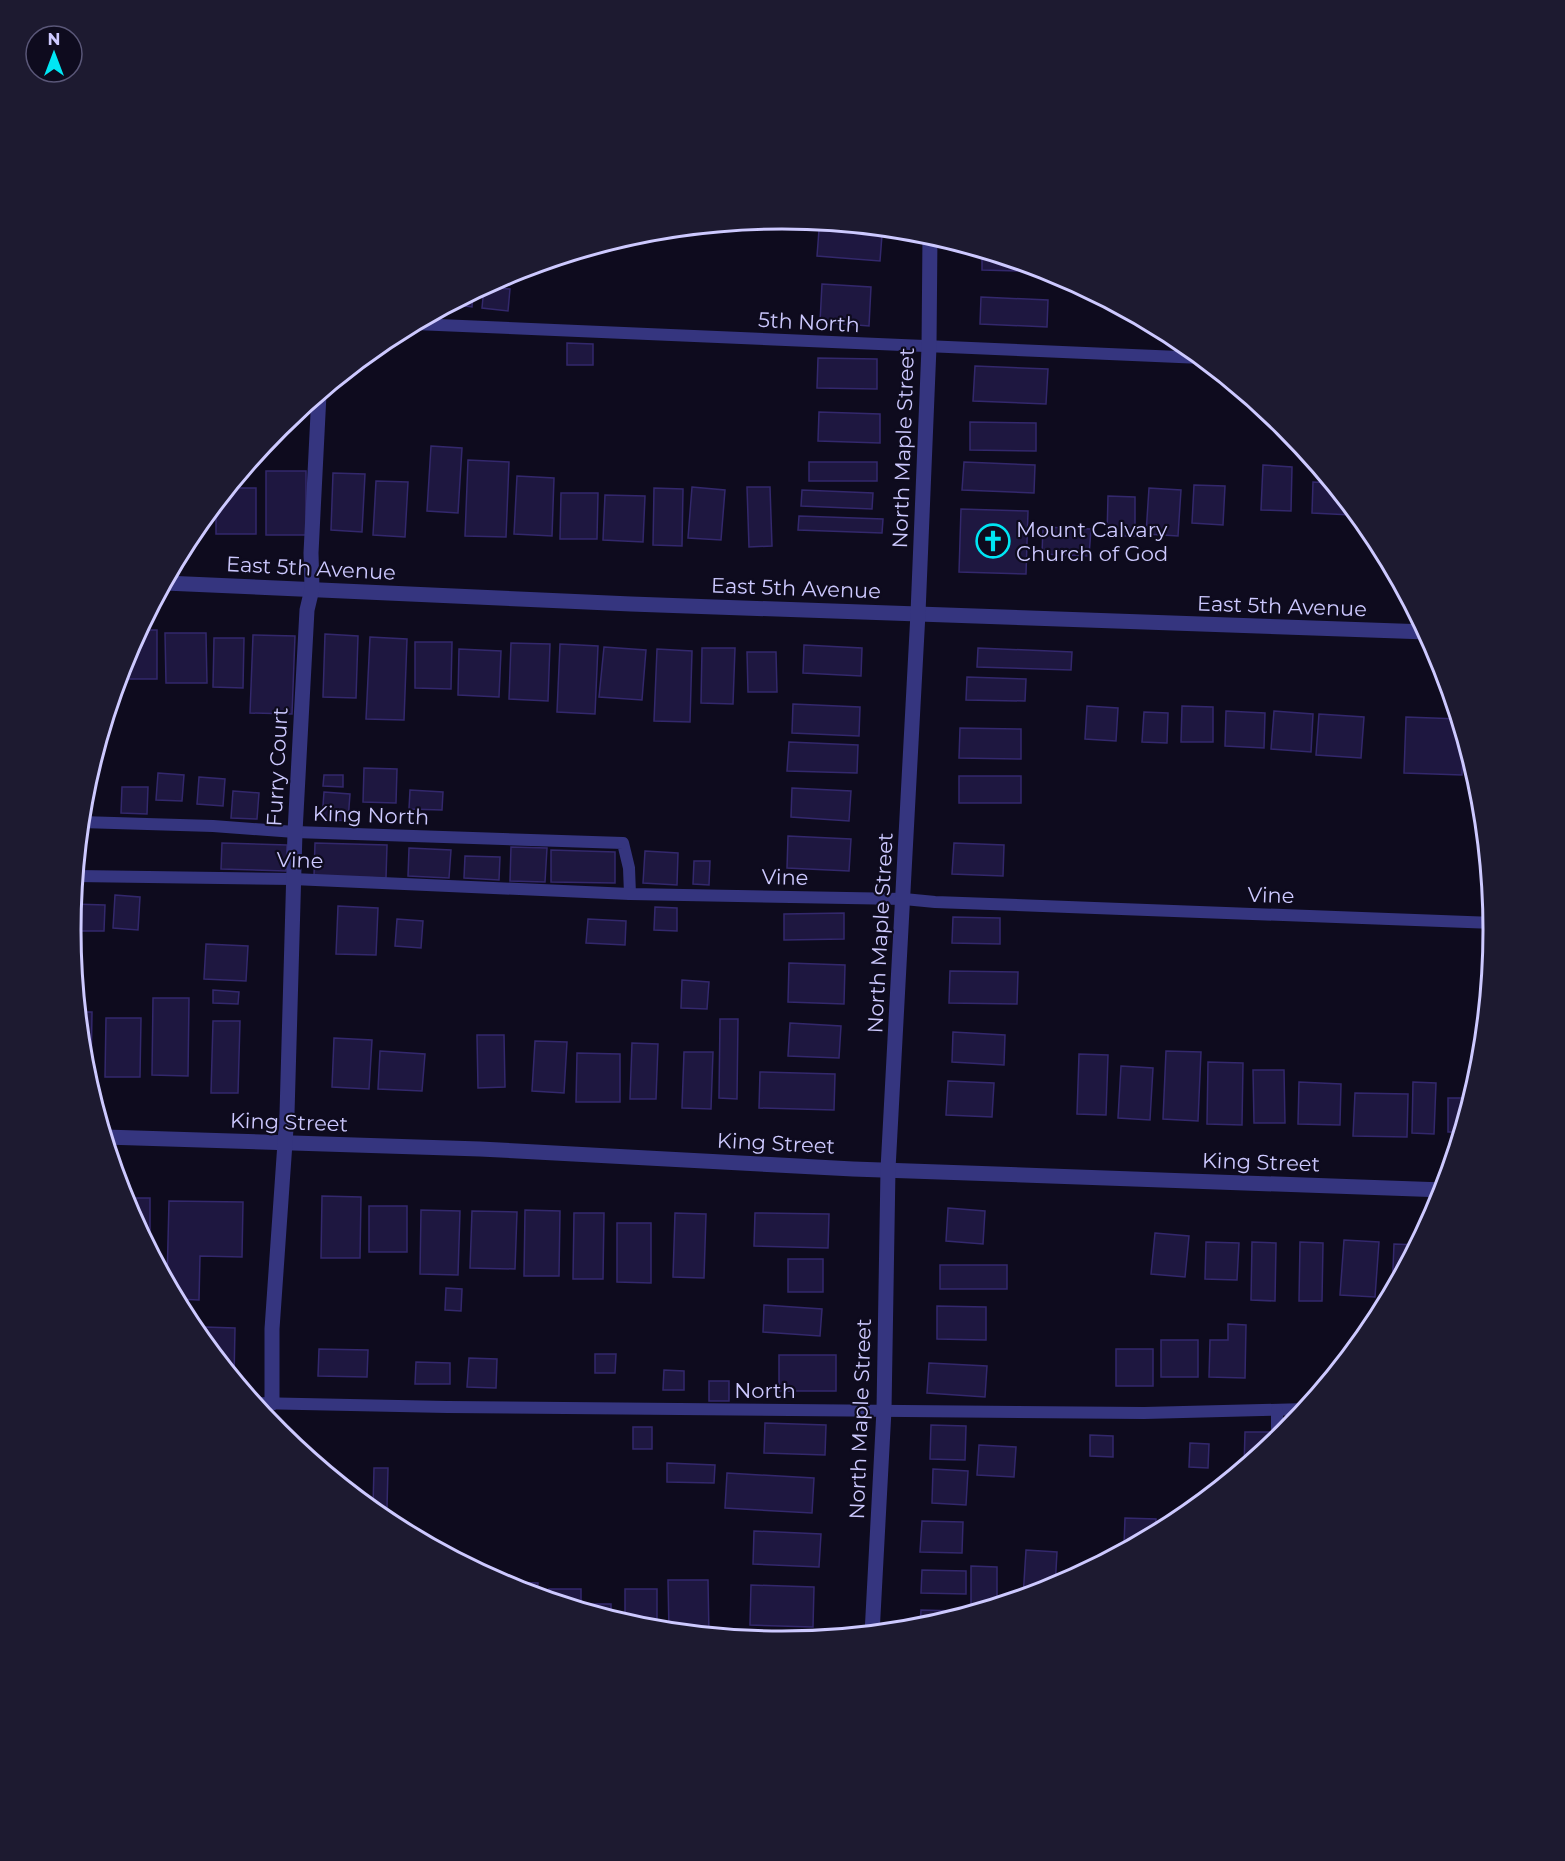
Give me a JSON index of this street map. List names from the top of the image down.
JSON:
{
  "streets": {
    "street": [
      "North Maple Street",
      "East 5th Avenue",
      "Furry Court",
      "King Street"
    ],
    "lane": [
      "5th North",
      "King North",
      "Vine",
      "North"
    ]
  },
  "crossings": [
    ["5th North", "North Maple Street"],
    ["North Maple Street", "East 5th Avenue"],
    ["North Maple Street", "Vine"],
    ["North Maple Street", "King Street"],
    ["North Maple Street", "North"],
    ["East 5th Avenue", "Furry Court"],
    ["Furry Court", "King North"],
    ["Furry Court", "Vine"],
    ["Furry Court", "King Street"],
    ["Furry Court", "North"],
    ["King North", "Vine"]
  ],
  "places": {
    "church": ["Mount Calvary Church of God"]
  },
  "north": "top"
}
